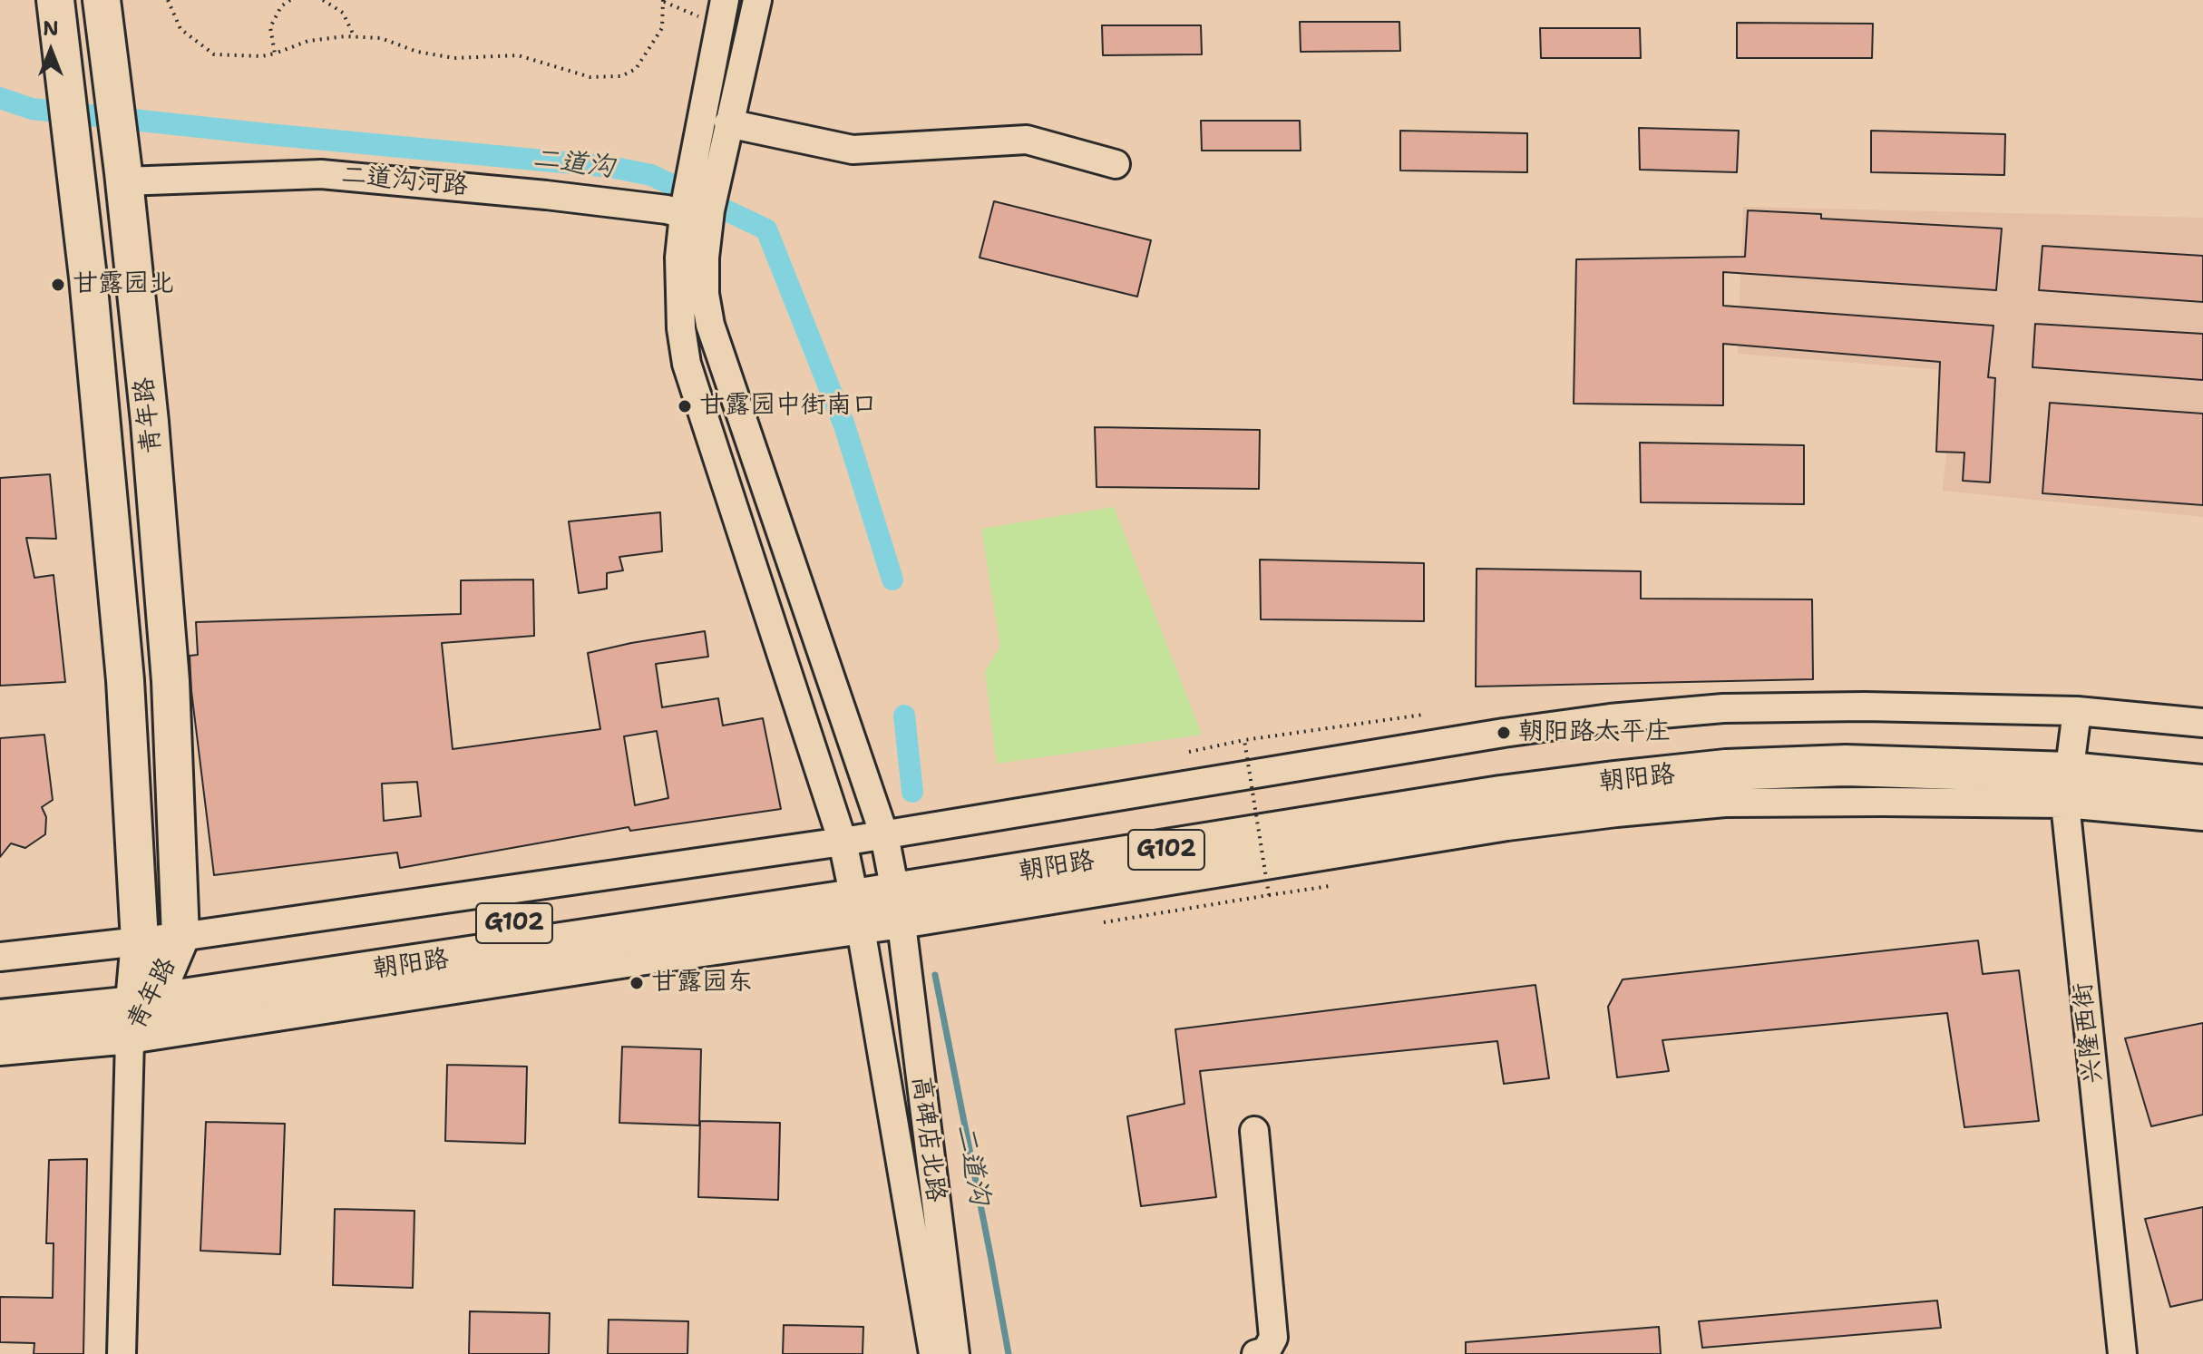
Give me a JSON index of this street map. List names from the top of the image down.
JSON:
{
  "streets": {
    "highway": ["朝阳路", "G102"],
    "main road": ["青年路"],
    "street": ["二道沟河路", "兴隆西街", "高碑店北路"]
  },
  "crossings": [
    ["二道沟河路", "青年路"],
    ["二道沟河路", "高碑店北路"],
    ["青年路", "朝阳路"],
    ["朝阳路", "兴隆西街"],
    ["朝阳路", "高碑店北路"]
  ],
  "water": ["二道沟"],
  "places": [
    "甘露园北",
    "甘露园中街南口",
    "朝阳路太平庄",
    "甘露园东"
  ],
  "north": "top"
}
